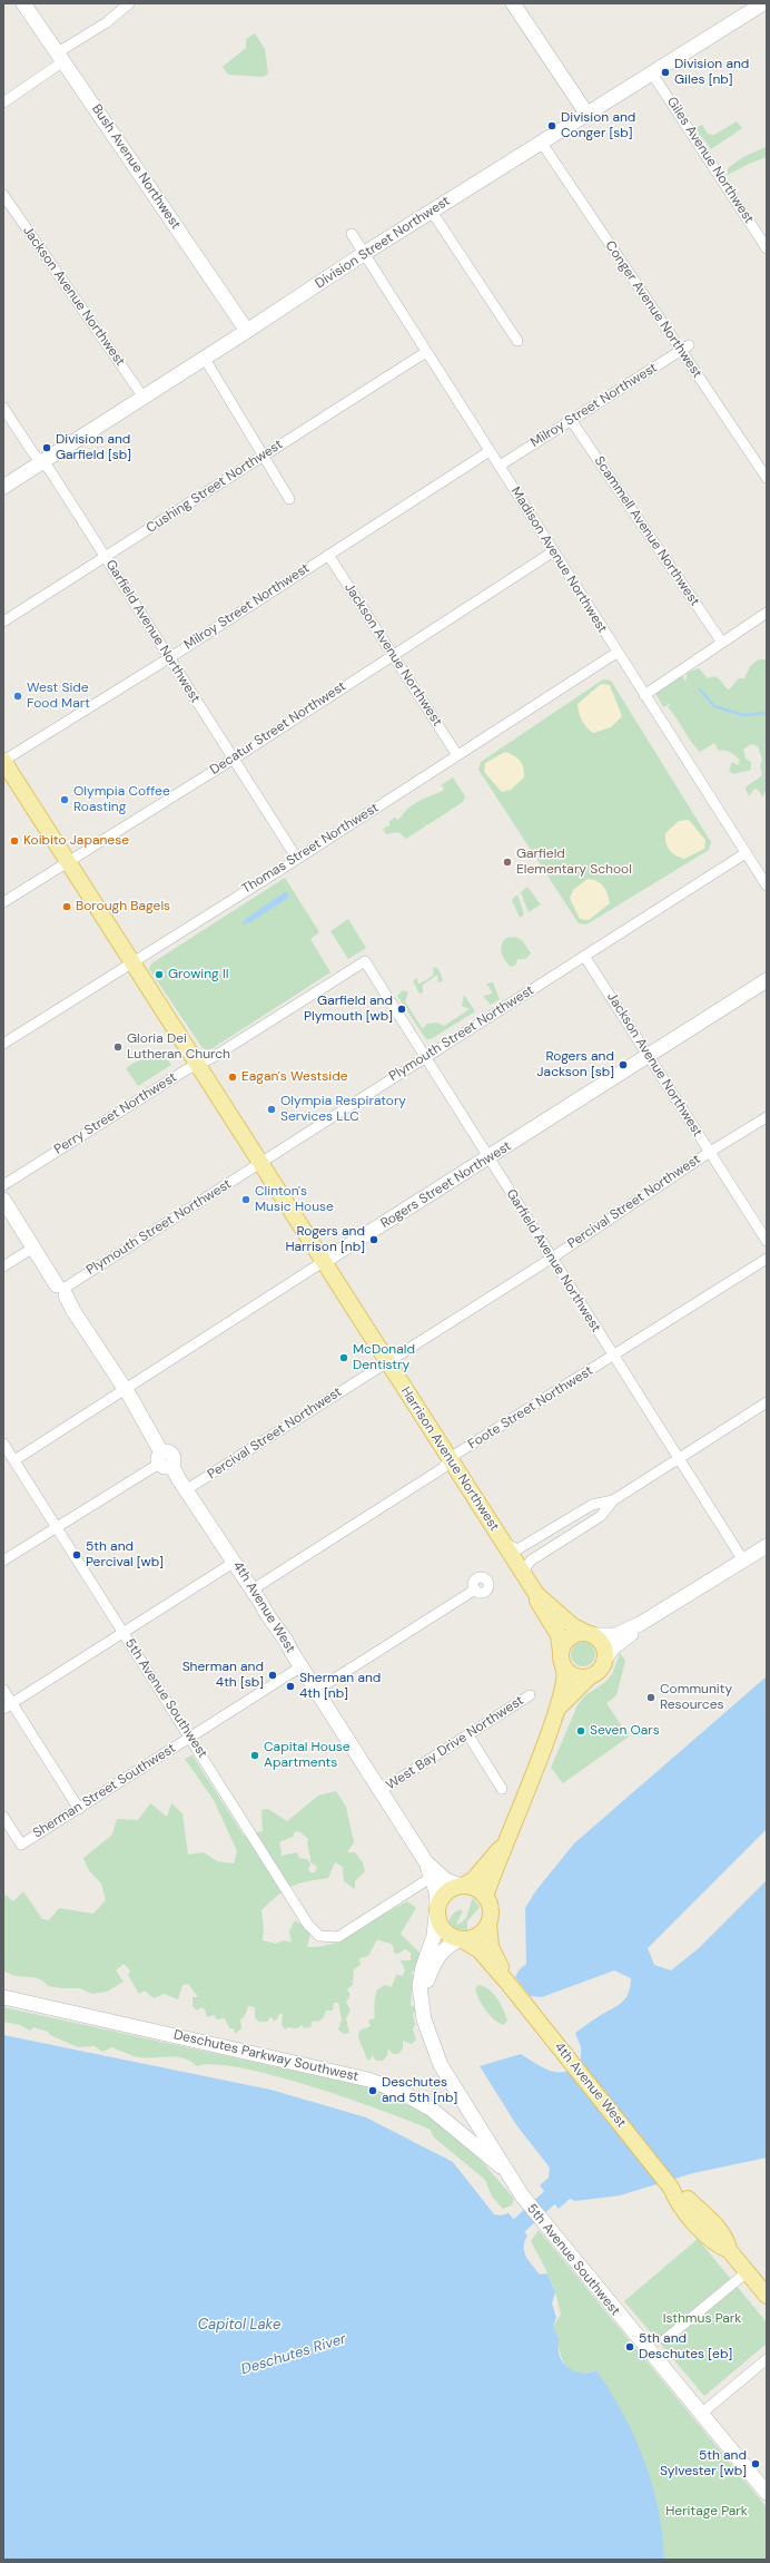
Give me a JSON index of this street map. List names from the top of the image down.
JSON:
{
  "streets": {
    "main road": ["Harrison Avenue Northwest", "4th Avenue West"],
    "street": [
      "Giles Avenue Northwest",
      "Bush Avenue Northwest",
      "Division Street Northwest",
      "Jackson Avenue Northwest",
      "Conger Avenue Northwest",
      "Milroy Street Northwest",
      "Cushing Street Northwest",
      "Scammell Avenue Northwest",
      "Madison Avenue Northwest",
      "Garfield Avenue Northwest",
      "Decatur Street Northwest",
      "Thomas Street Northwest",
      "Plymouth Street Northwest",
      "Perry Street Northwest",
      "Rogers Street Northwest",
      "Percival Street Northwest",
      "Foote Street Northwest",
      "5th Avenue Southwest",
      "West Bay Drive Northwest",
      "Sherman Street Southwest",
      "Deschutes Parkway Southwest"
    ]
  },
  "crossings": [
    ["Giles Avenue Northwest", "Division Street Northwest"],
    ["Bush Avenue Northwest", "Division Street Northwest"],
    ["Division Street Northwest", "Jackson Avenue Northwest"],
    ["Division Street Northwest", "Conger Avenue Northwest"],
    ["Division Street Northwest", "Madison Avenue Northwest"],
    ["Division Street Northwest", "Garfield Avenue Northwest"],
    ["Jackson Avenue Northwest", "Milroy Street Northwest"],
    ["Jackson Avenue Northwest", "Decatur Street Northwest"],
    ["Jackson Avenue Northwest", "Thomas Street Northwest"],
    ["Jackson Avenue Northwest", "Plymouth Street Northwest"],
    ["Jackson Avenue Northwest", "Rogers Street Northwest"],
    ["Jackson Avenue Northwest", "Percival Street Northwest"],
    ["Conger Avenue Northwest", "Milroy Street Northwest"],
    ["Milroy Street Northwest", "Scammell Avenue Northwest"],
    ["Milroy Street Northwest", "Madison Avenue Northwest"],
    ["Milroy Street Northwest", "Garfield Avenue Northwest"],
    ["Milroy Street Northwest", "Harrison Avenue Northwest"],
    ["Cushing Street Northwest", "Madison Avenue Northwest"],
    ["Cushing Street Northwest", "Garfield Avenue Northwest"],
    ["Madison Avenue Northwest", "Decatur Street Northwest"],
    ["Madison Avenue Northwest", "Thomas Street Northwest"],
    ["Madison Avenue Northwest", "Plymouth Street Northwest"],
    ["Garfield Avenue Northwest", "Decatur Street Northwest"],
    ["Garfield Avenue Northwest", "Thomas Street Northwest"],
    ["Garfield Avenue Northwest", "Plymouth Street Northwest"],
    ["Garfield Avenue Northwest", "Perry Street Northwest"],
    ["Garfield Avenue Northwest", "Rogers Street Northwest"],
    ["Garfield Avenue Northwest", "Percival Street Northwest"],
    ["Garfield Avenue Northwest", "Foote Street Northwest"],
    ["Decatur Street Northwest", "Harrison Avenue Northwest"],
    ["Thomas Street Northwest", "Harrison Avenue Northwest"],
    ["Plymouth Street Northwest", "Harrison Avenue Northwest"],
    ["Plymouth Street Northwest", "4th Avenue West"],
    ["Perry Street Northwest", "Harrison Avenue Northwest"],
    ["Rogers Street Northwest", "Harrison Avenue Northwest"],
    ["Rogers Street Northwest", "4th Avenue West"],
    ["Rogers Street Northwest", "5th Avenue Southwest"],
    ["Percival Street Northwest", "Harrison Avenue Northwest"],
    ["Percival Street Northwest", "4th Avenue West"],
    ["Foote Street Northwest", "Harrison Avenue Northwest"],
    ["Foote Street Northwest", "4th Avenue West"],
    ["4th Avenue West", "5th Avenue Southwest"],
    ["4th Avenue West", "West Bay Drive Northwest"],
    ["4th Avenue West", "Sherman Street Southwest"],
    ["5th Avenue Southwest", "Sherman Street Southwest"],
    ["5th Avenue Southwest", "Deschutes Parkway Southwest"]
  ],
  "water": ["Capitol Lake", "Deschutes River"],
  "parks": ["Isthmus Park", "Heritage Park"],
  "places": [
    "Division and Giles [nb]",
    "Division and Conger [sb]",
    "Division and Garfield [sb]",
    "West Side Food Mart",
    "Olympia Coffee Roasting",
    "Koibito Japanese",
    "Garfield Elementary School",
    "Borough Bagels",
    "Growing II",
    "Garfield and Plymouth [wb]",
    "Gloria Dei Lutheran Church",
    "Rogers and Jackson [sb]",
    "Eagan's Westside",
    "Olympia Respiratory Services LLC",
    "Clinton's Music House",
    "Rogers and Harrison [nb]",
    "McDonald Dentistry",
    "5th and Percival [wb]",
    "Sherman and 4th [sb]",
    "Sherman and 4th [nb]",
    "Community Resources",
    "Seven Oars",
    "Capital House Apartments",
    "Deschutes and 5th [nb]",
    "5th and Deschutes [eb]",
    "5th and Sylvester [wb]"
  ]
}
